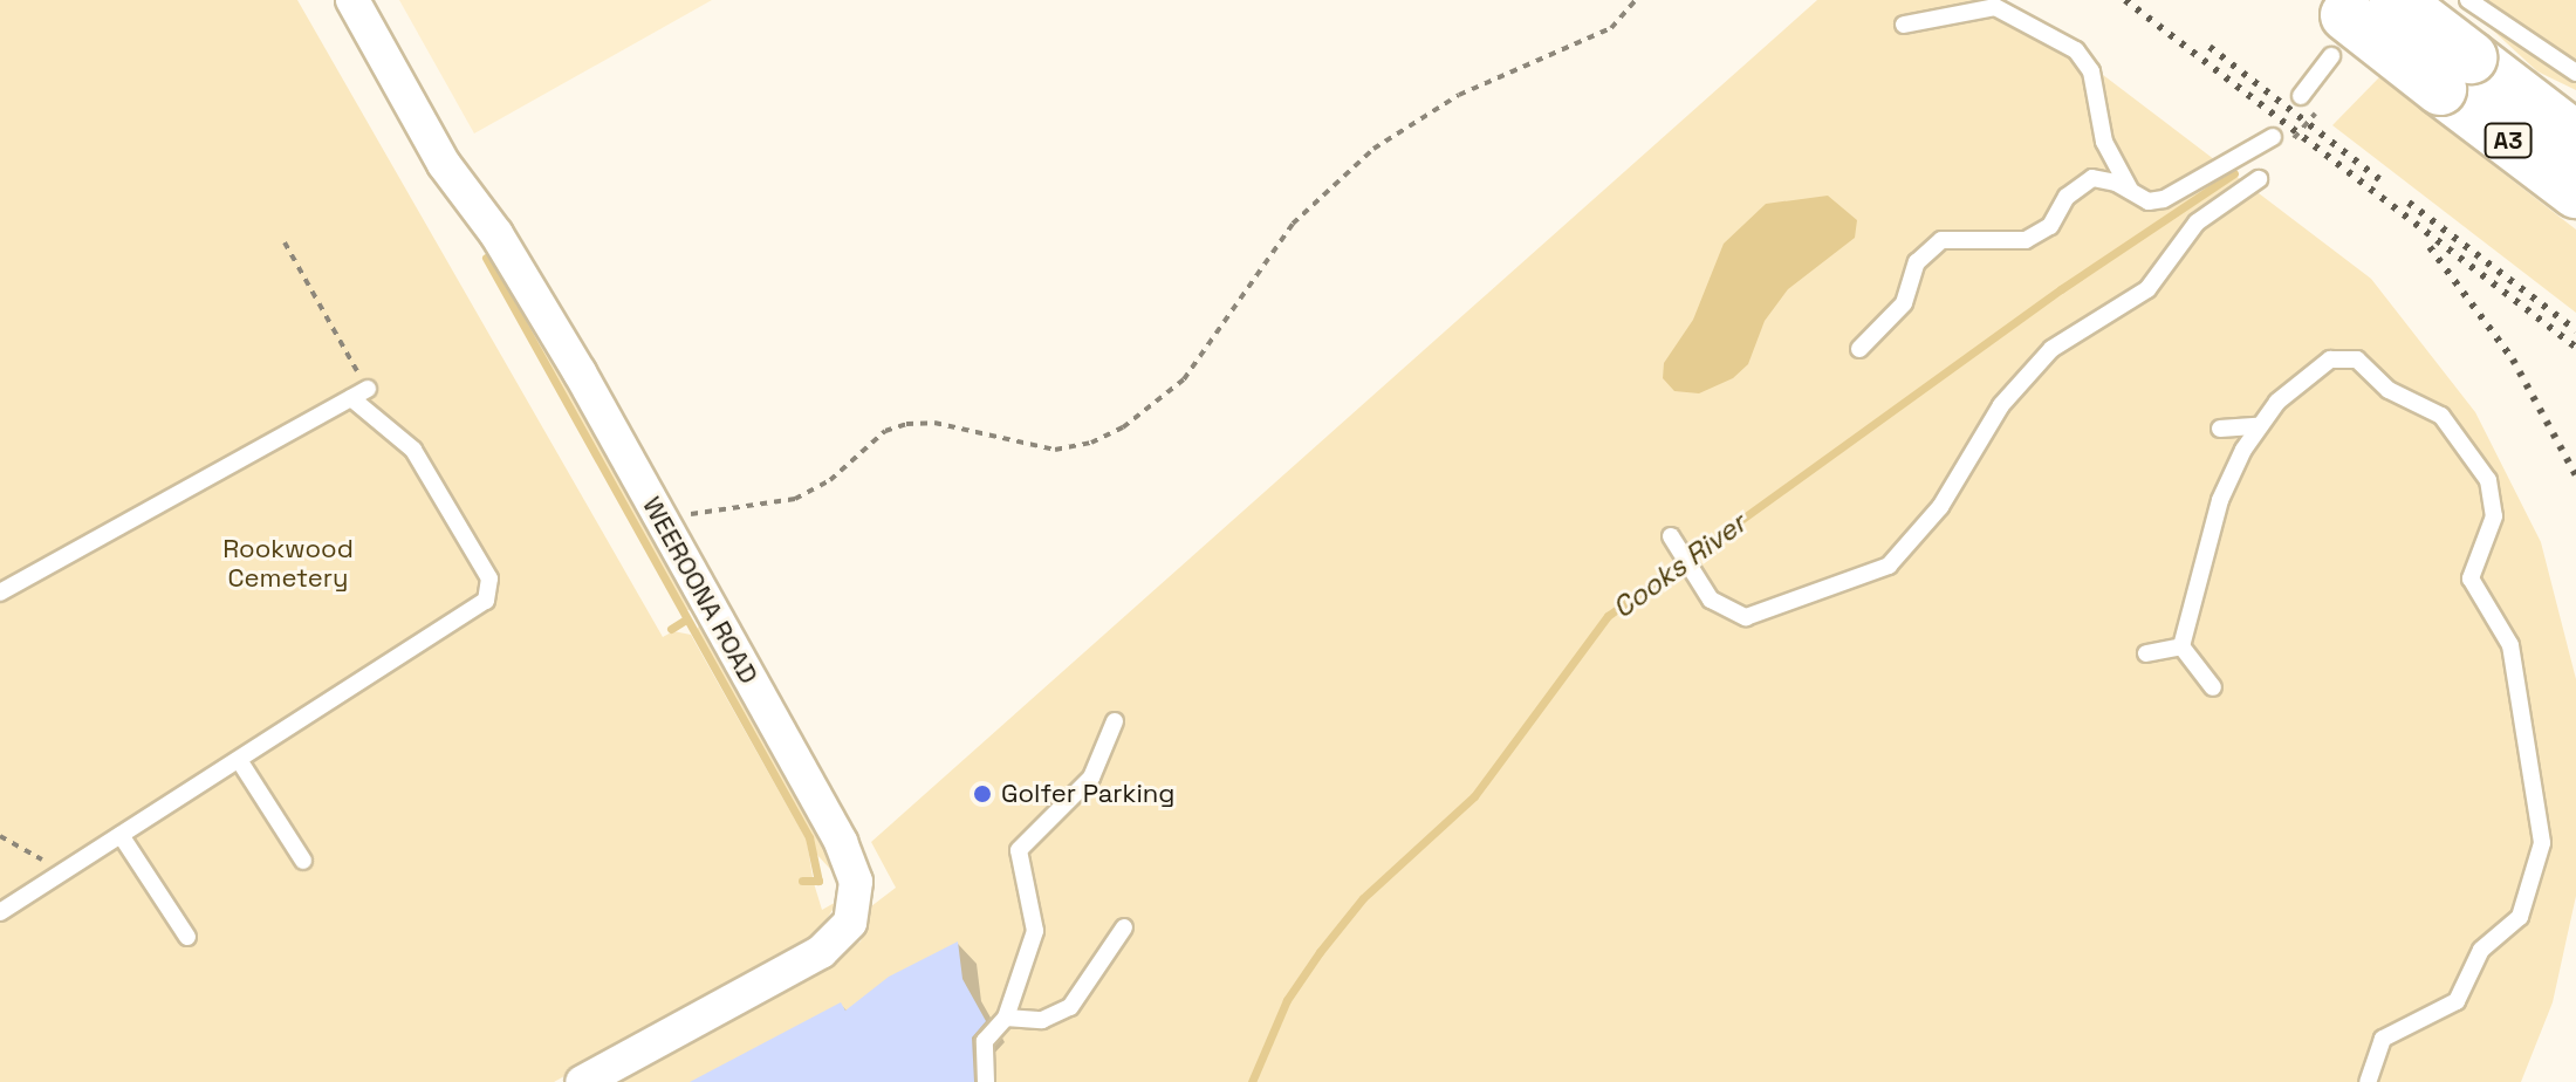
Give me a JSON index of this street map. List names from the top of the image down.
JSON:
{
  "streets": {
    "highway": ["A3"],
    "street": ["WEEROONA ROAD"]
  },
  "water": ["Cooks River"],
  "parks": ["Rookwood Cemetery"],
  "places": ["Golfer Parking"]
}
